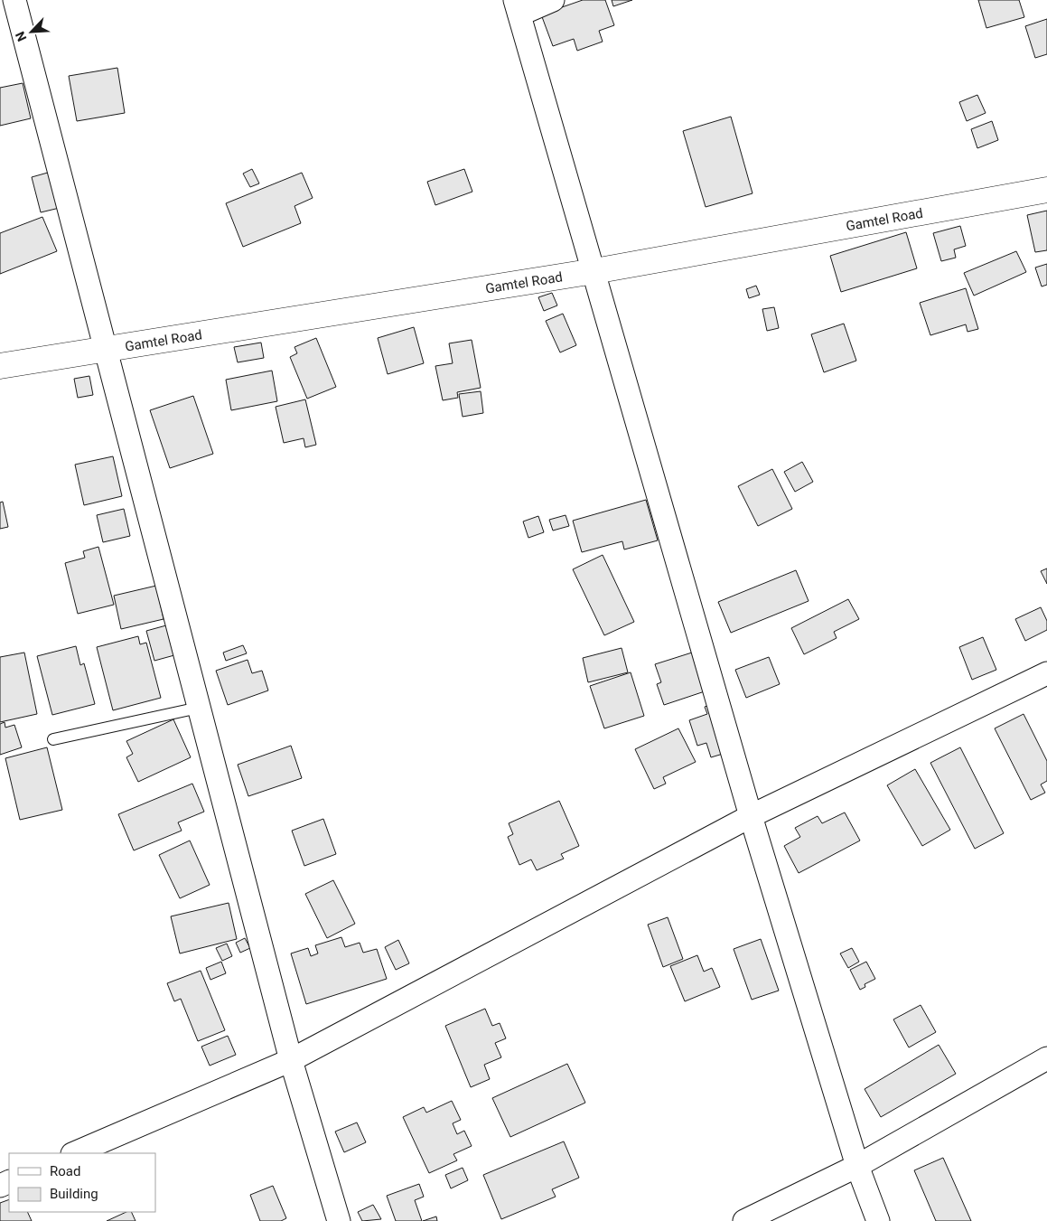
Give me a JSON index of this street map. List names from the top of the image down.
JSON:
{
  "streets": {
    "street": ["Gamtel Road"]
  },
  "legend": ["Road", "Building"],
  "north": "bottom left"
}
